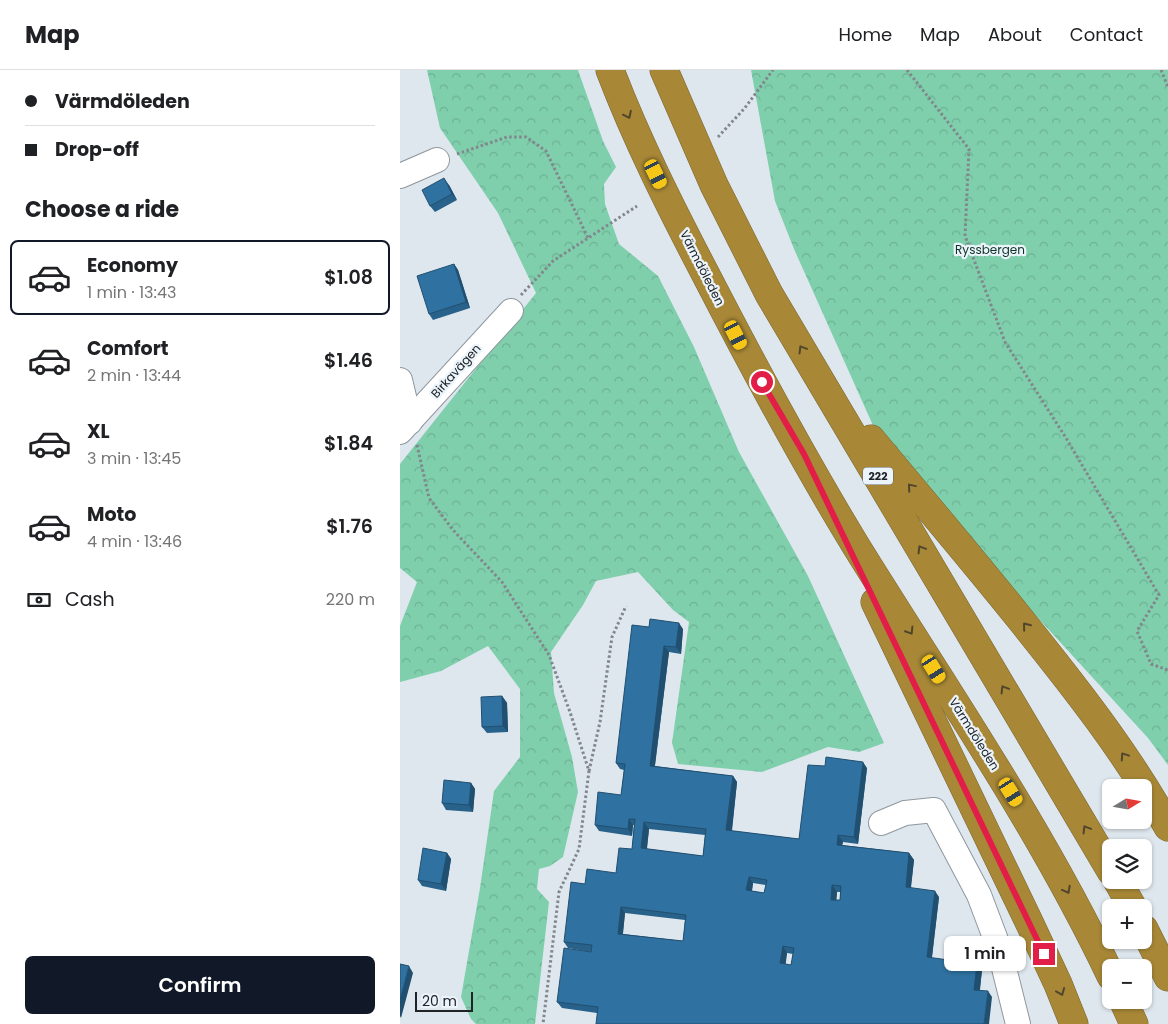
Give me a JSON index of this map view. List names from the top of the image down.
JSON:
{
  "streets": {
    "highway": ["Värmdöleden", "222"],
    "street": ["Birkavägen"]
  },
  "parks": ["Ryssbergen"],
  "scale_bar": "20 m",
  "north": "right",
  "page": {
    "header": "Map",
    "nav": [
      "Home",
      "Map",
      "About",
      "Contact"
    ],
    "banner": ["Värmdöleden", "Drop-off"],
    "heading": "Choose a ride",
    "list": [
      {
        "name": "Economy",
        "note": "1 min · 13:43",
        "value": "$1.08"
      },
      {
        "name": "Comfort",
        "note": "2 min · 13:44",
        "value": "$1.46"
      },
      {
        "name": "XL",
        "note": "3 min · 13:45",
        "value": "$1.84"
      },
      {
        "name": "Moto",
        "note": "4 min · 13:46",
        "value": "$1.76"
      }
    ],
    "pay": ["Cash", "220 m"],
    "map_buttons": ["+", "−"],
    "bubble": "1 min",
    "buttons": "Confirm",
    "scale": "20 m"
  }
}
